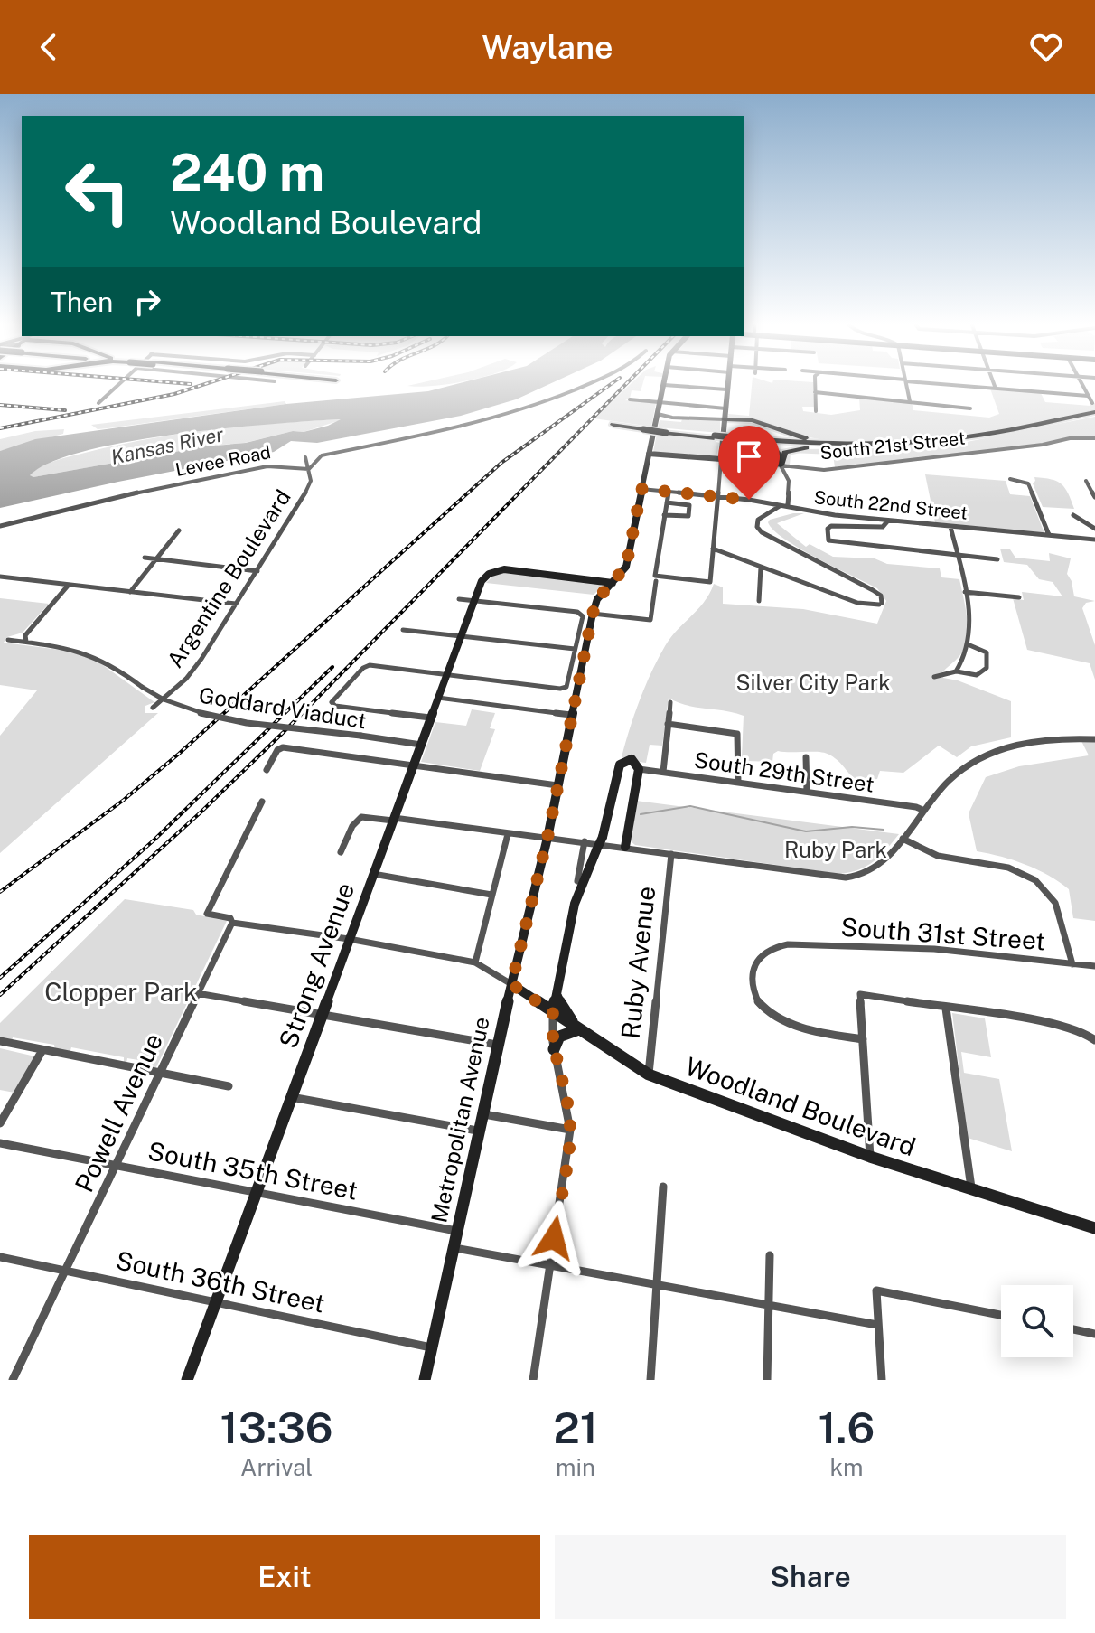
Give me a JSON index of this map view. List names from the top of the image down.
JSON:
{
  "streets": {
    "street": [
      "South 21st Street",
      "Levee Road",
      "South 22nd Street",
      "Argentine Boulevard",
      "Goddard Viaduct",
      "South 29th Street",
      "South 31st Street",
      "Ruby Avenue",
      "Strong Avenue",
      "Woodland Boulevard",
      "Powell Avenue",
      "Metropolitan Avenue",
      "South 35th Street",
      "South 36th Street"
    ]
  },
  "crossings": [
    ["South 21st Street", "Metropolitan Avenue"],
    ["Levee Road", "Argentine Boulevard"],
    ["South 22nd Street", "Metropolitan Avenue"],
    ["Goddard Viaduct", "Strong Avenue"],
    ["Ruby Avenue", "Woodland Boulevard"],
    ["Strong Avenue", "Metropolitan Avenue"],
    ["Strong Avenue", "South 35th Street"],
    ["Strong Avenue", "South 36th Street"],
    ["Woodland Boulevard", "Metropolitan Avenue"],
    ["Powell Avenue", "South 35th Street"],
    ["Powell Avenue", "South 36th Street"],
    ["Metropolitan Avenue", "South 35th Street"],
    ["Metropolitan Avenue", "South 36th Street"]
  ],
  "water": ["Kansas River"],
  "parks": ["Silver City Park", "Ruby Park", "Clopper Park"],
  "page": {
    "header": "Waylane",
    "turn": ["240 m", "Woodland Boulevard"],
    "then": "Then",
    "eta": [
      "13:36",
      "Arrival",
      "21",
      "min",
      "1.6",
      "km"
    ],
    "buttons": ["Exit", "Share"]
  }
}
